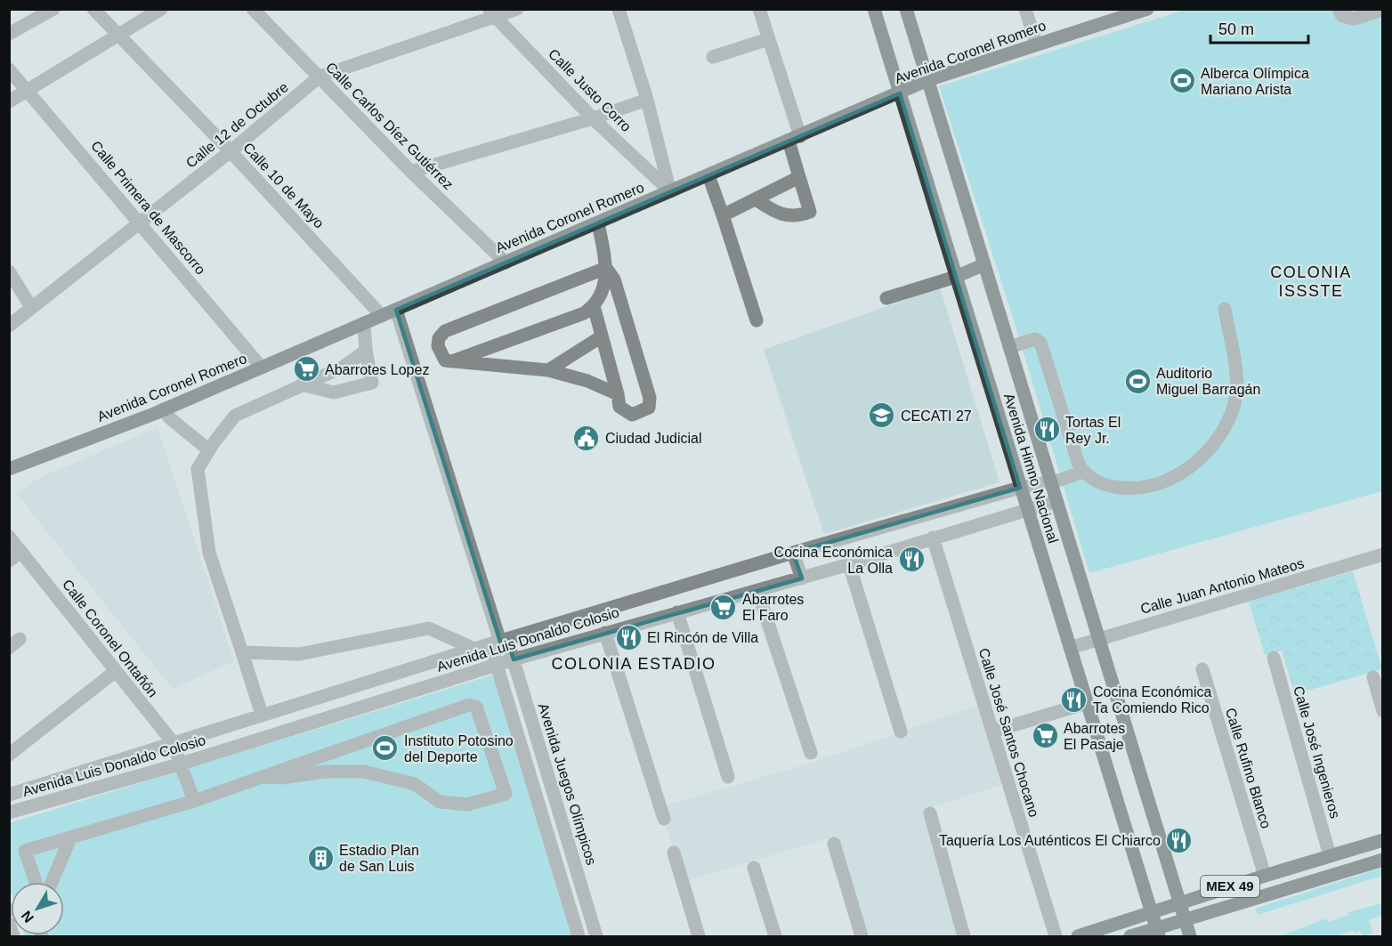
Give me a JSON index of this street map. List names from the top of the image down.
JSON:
{
  "streets": {
    "main road": ["Avenida Coronel Romero", "Avenida Himno Nacional", "MEX 49"],
    "street": [
      "Calle Justo Corro",
      "Calle 12 de Octubre",
      "Calle Carlos Díez Gutiérrez",
      "Calle 10 de Mayo",
      "Calle Primera de Mascorro",
      "Calle Juan Antonio Mateos",
      "Calle Coronel Ontañón",
      "Avenida Luis Donaldo Colosio",
      "Calle José Santos Chocano",
      "Calle José Ingenieros",
      "Calle Rufino Blanco",
      "Avenida Juegos Olímpicos"
    ]
  },
  "crossings": [
    ["Avenida Coronel Romero", "Calle Justo Corro"],
    ["Avenida Coronel Romero", "Calle Carlos Díez Gutiérrez"],
    ["Avenida Coronel Romero", "Calle 10 de Mayo"],
    ["Avenida Coronel Romero", "Calle Primera de Mascorro"],
    ["Avenida Coronel Romero", "Avenida Himno Nacional"],
    ["Calle Justo Corro", "Calle 12 de Octubre"],
    ["Calle 12 de Octubre", "Calle Carlos Díez Gutiérrez"],
    ["Calle 12 de Octubre", "Calle 10 de Mayo"],
    ["Calle 12 de Octubre", "Calle Primera de Mascorro"],
    ["Avenida Himno Nacional", "Calle Juan Antonio Mateos"],
    ["Avenida Himno Nacional", "Avenida Luis Donaldo Colosio"],
    ["Avenida Himno Nacional", "MEX 49"],
    ["Calle Coronel Ontañón", "Avenida Luis Donaldo Colosio"],
    ["Avenida Luis Donaldo Colosio", "Calle José Santos Chocano"],
    ["Avenida Luis Donaldo Colosio", "Avenida Juegos Olímpicos"],
    ["Calle José Ingenieros", "MEX 49"],
    ["Calle Rufino Blanco", "MEX 49"]
  ],
  "districts": ["COLONIA ISSSTE", "COLONIA ESTADIO"],
  "places": {
    "sports": ["Alberca Olímpica Mariano Arista", "Auditorio Miguel Barragán", "Instituto Potosino del Deporte"],
    "supermarket": ["Abarrotes Lopez", "Abarrotes El Faro", "Abarrotes El Pasaje"],
    "school or university": ["CECATI 27"],
    "restaurant": [
      "Tortas El Rey Jr.",
      "Cocina Económica La Olla",
      "El Rincón de Villa",
      "Cocina Económica Ta Comiendo Rico",
      "Taquería Los Auténticos El Chiarco"
    ],
    "public building": ["Ciudad Judicial"],
    "building": ["Estadio Plan de San Luis"]
  },
  "scale_bar": "50 m",
  "north": "bottom left"
}
